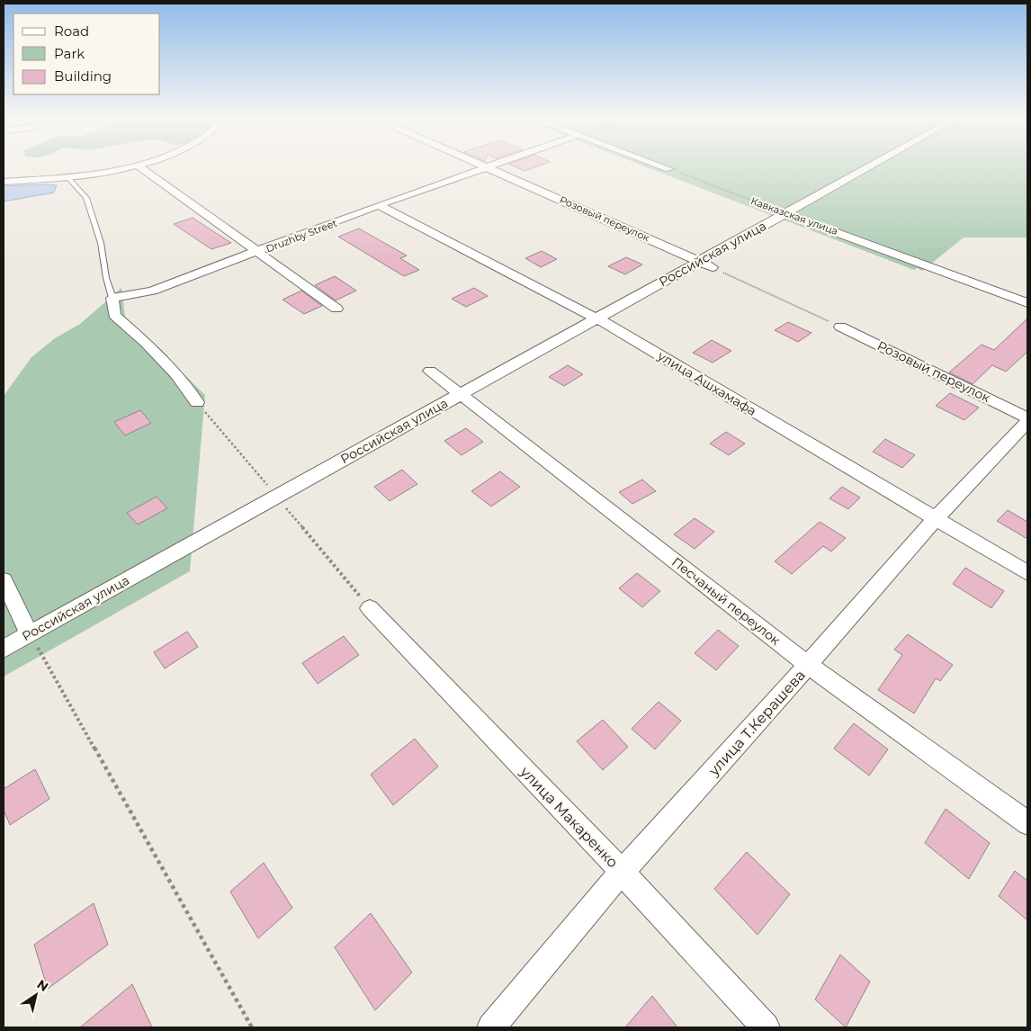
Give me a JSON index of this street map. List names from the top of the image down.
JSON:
{
  "streets": {
    "street": [
      "Кавказcкая улица",
      "Розовый переулок",
      "Druzhby Street",
      "Российская улица",
      "улица Ашхамафа",
      "Песчаный переулок",
      "улица Т.Керашева",
      "улица Макаренко"
    ]
  },
  "crossings": [
    ["Кавказcкая улица", "Российская улица"],
    ["Розовый переулок", "Российская улица"],
    ["Druzhby Street", "улица Ашхамафа"],
    ["Российская улица", "улица Ашхамафа"],
    ["Российская улица", "Песчаный переулок"],
    ["улица Ашхамафа", "улица Т.Керашева"],
    ["Песчаный переулок", "улица Т.Керашева"],
    ["улица Т.Керашева", "улица Макаренко"]
  ],
  "legend": ["Road", "Park", "Building"],
  "north": "top right"
}
